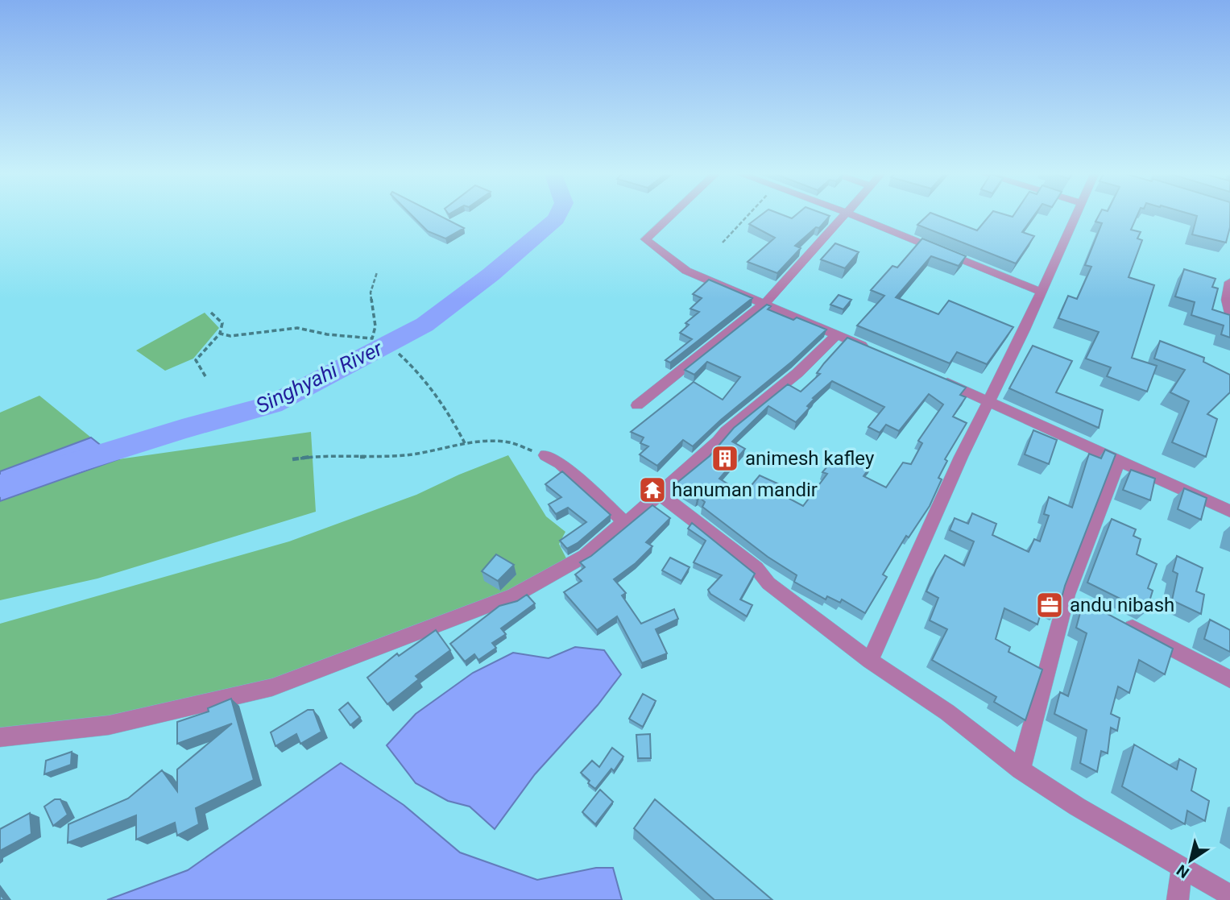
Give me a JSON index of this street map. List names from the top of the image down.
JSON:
{
  "water": ["Singhyahi River"],
  "places": {
    "building": ["animesh kafley"],
    "temple": ["hanuman mandir"],
    "office": ["andu nibash"]
  },
  "north": "bottom left"
}
